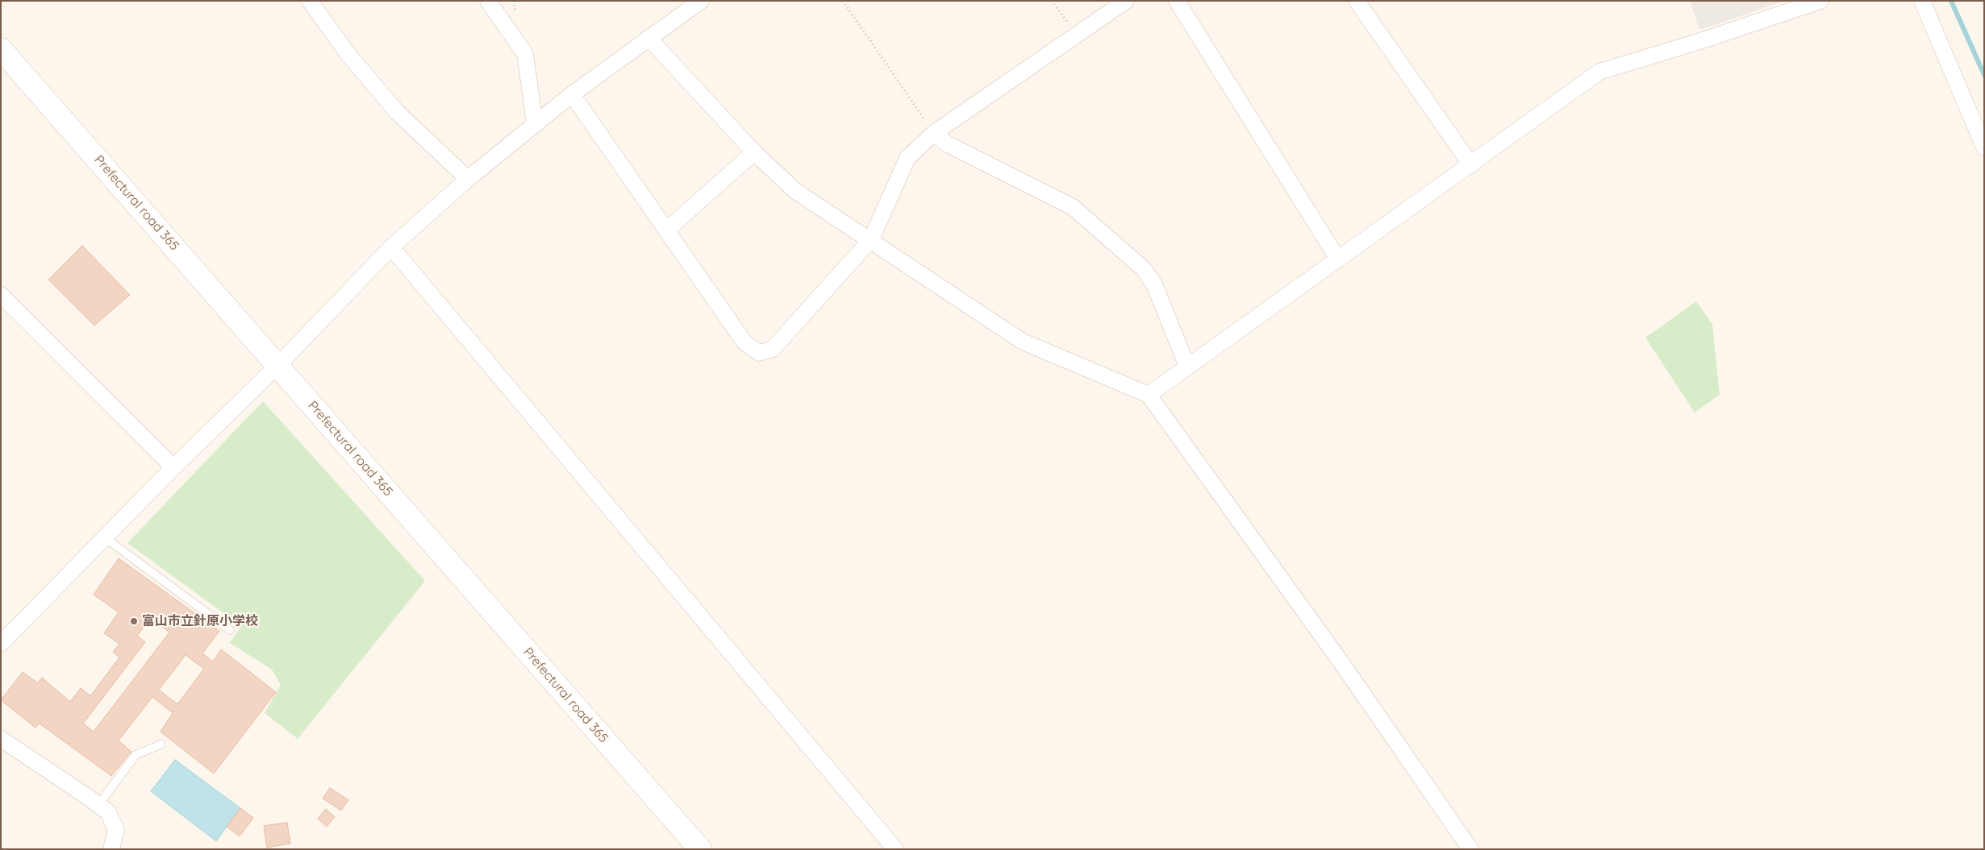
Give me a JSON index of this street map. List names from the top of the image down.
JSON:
{
  "streets": {
    "main road": ["Prefectural road 365"]
  },
  "places": ["富山市立針原小学校"]
}
